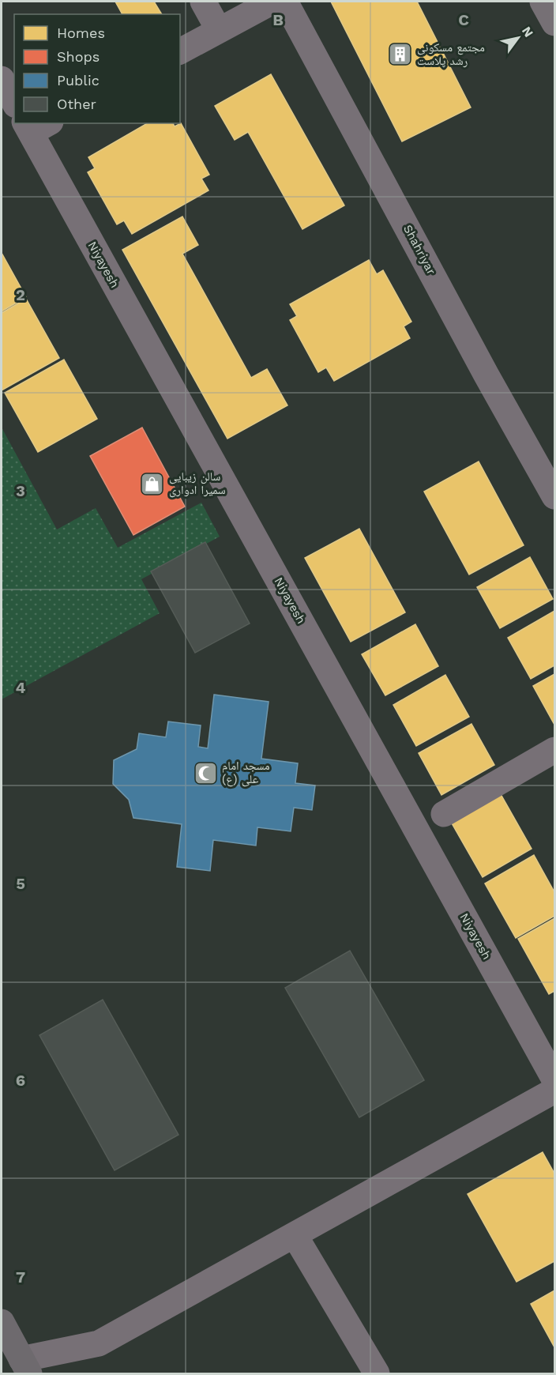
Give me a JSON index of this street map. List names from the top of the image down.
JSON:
{
  "streets": {
    "street": ["Shahriyar", "Niyayesh"]
  },
  "places": {
    "building": ["مجتمع مسکونی رشد پلاست"],
    "shop": ["سالن زیبایی سمیرا ادواری"],
    "mosque": ["مسجد امام علی (ع)"]
  },
  "legend": [
    "Homes",
    "Shops",
    "Public",
    "Other"
  ],
  "north": "top right",
  "grid": {
    "columns": ["B", "C"],
    "rows": [
      "2",
      "3",
      "4",
      "5",
      "6",
      "7"
    ]
  }
}
